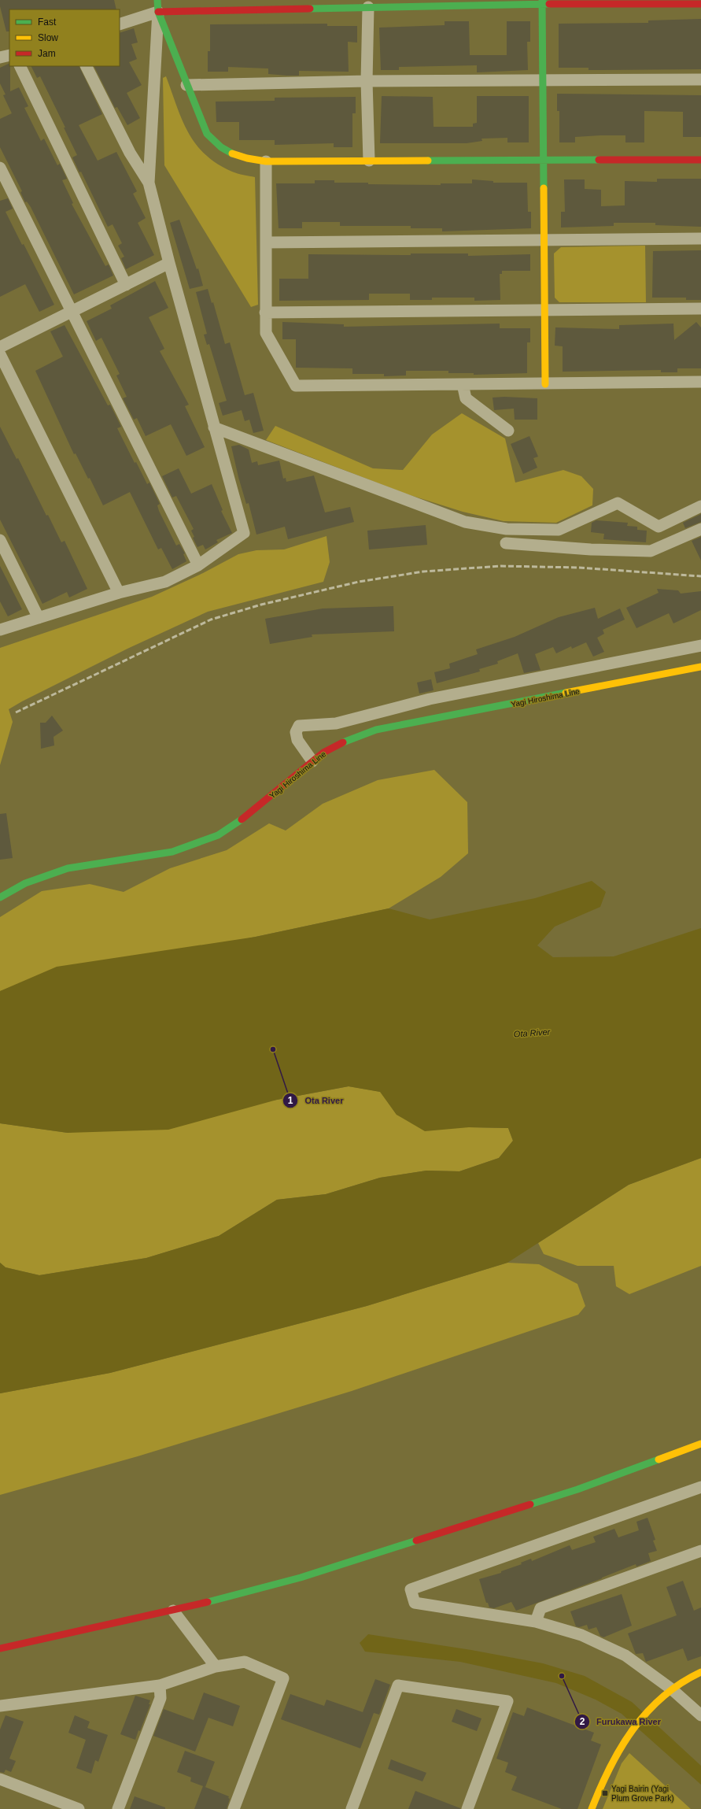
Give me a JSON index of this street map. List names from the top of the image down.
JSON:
{
  "streets": {
    "street": ["Yagi Hiroshima Line"]
  },
  "water": ["Ota River"],
  "places": {
    "other": ["Ota River", "Furukawa River"],
    "transit": ["Yagi Bairin (Yagi Plum Grove Park)"]
  },
  "legend": ["Fast", "Slow", "Jam"]
}
